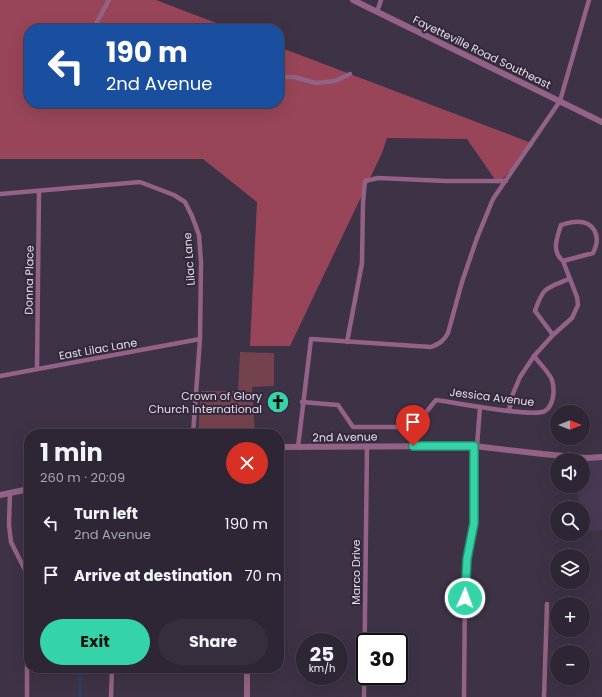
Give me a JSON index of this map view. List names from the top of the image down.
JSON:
{
  "streets": {
    "street": [
      "Fayetteville Road Southeast",
      "Lilac Lane",
      "Donna Place",
      "East Lilac Lane",
      "Jessica Avenue",
      "2nd Avenue",
      "Marco Drive"
    ]
  },
  "crossings": [
    ["Lilac Lane", "Donna Place"],
    ["Lilac Lane", "East Lilac Lane"],
    ["Donna Place", "East Lilac Lane"],
    ["2nd Avenue", "Marco Drive"]
  ],
  "places": {
    "church": ["Crown of Glory Church International"]
  },
  "north": "right",
  "page": {
    "turn": ["190 m", "2nd Avenue"],
    "map_buttons": ["+", "−"],
    "heading": ["1 min", "260 m · 20:09"],
    "list": [
      {
        "name": "Turn left",
        "note": "2nd Avenue",
        "value": "190 m"
      },
      {
        "name": "Arrive at destination",
        "value": "70 m"
      }
    ],
    "buttons": ["Exit", "Share"],
    "speed": "25 km/h",
    "limit": "30"
  }
}
